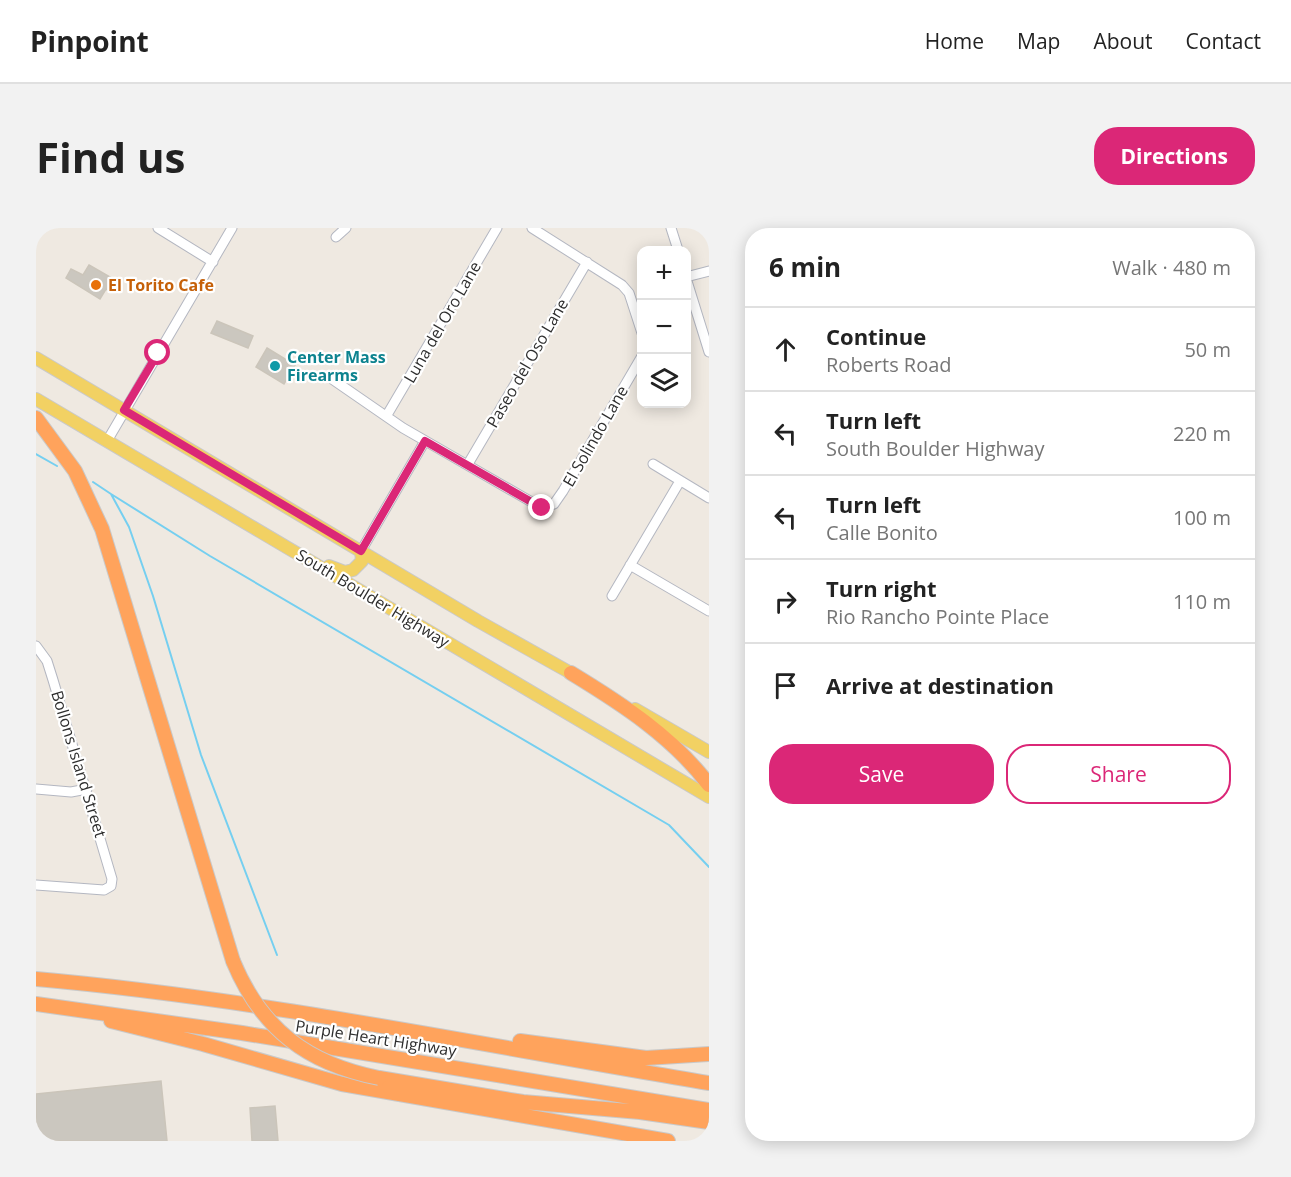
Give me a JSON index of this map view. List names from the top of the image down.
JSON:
{
  "streets": {
    "highway": ["Purple Heart Highway"],
    "main road": ["South Boulder Highway"],
    "street": [
      "Luna del Oro Lane",
      "Paseo del Oso Lane",
      "El Solindo Lane",
      "Bollons Island Street"
    ]
  },
  "crossings": [
    ["Paseo del Oso Lane", "El Solindo Lane"]
  ],
  "places": ["El Torito Cafe", "Center Mass Firearms"],
  "page": {
    "header": "Pinpoint",
    "nav": [
      "Home",
      "Map",
      "About",
      "Contact"
    ],
    "buttons": [
      "Directions",
      ["Save", "Share"]
    ],
    "title": "Find us",
    "heading": ["6 min", "Walk · 480 m"],
    "map_buttons": ["+", "−"],
    "list": [
      ["Continue", "Roberts Road", "50 m"],
      ["Turn left", "South Boulder Highway", "220 m"],
      ["Turn left", "Calle Bonito", "100 m"],
      ["Turn right", "Rio Rancho Pointe Place", "110 m"],
      "Arrive at destination"
    ]
  }
}
